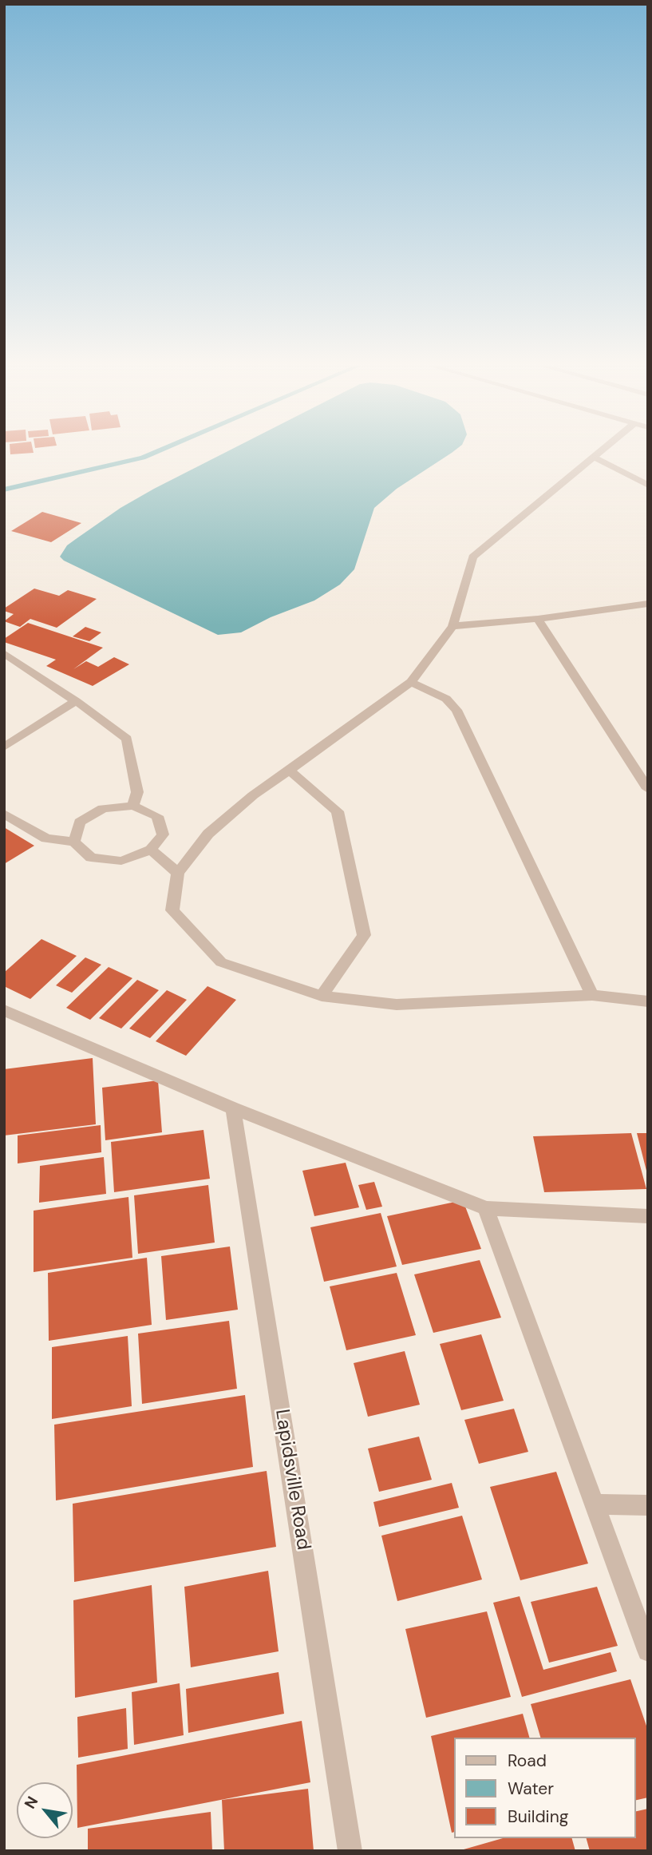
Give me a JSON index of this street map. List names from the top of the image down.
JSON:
{
  "streets": {
    "street": ["Lapidsville Road"]
  },
  "legend": ["Road", "Water", "Building"],
  "north": "top left"
}
